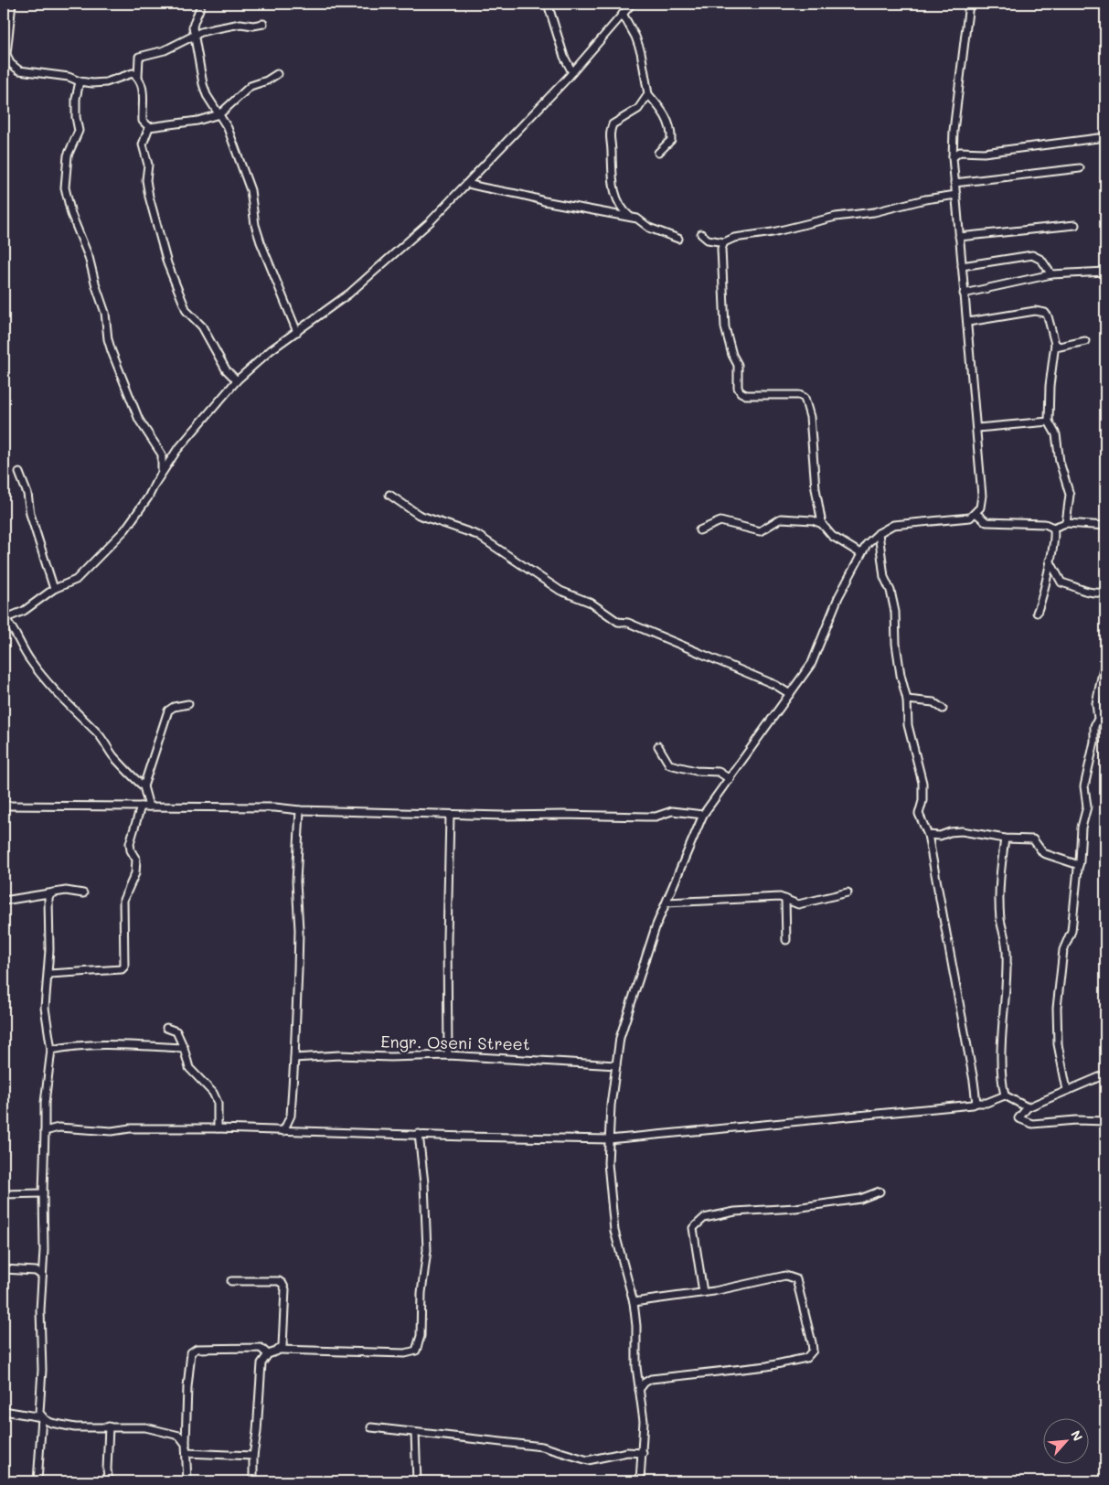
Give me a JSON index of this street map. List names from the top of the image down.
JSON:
{
  "streets": {
    "street": ["Engr. Oseni Street"]
  },
  "north": "top right"
}
